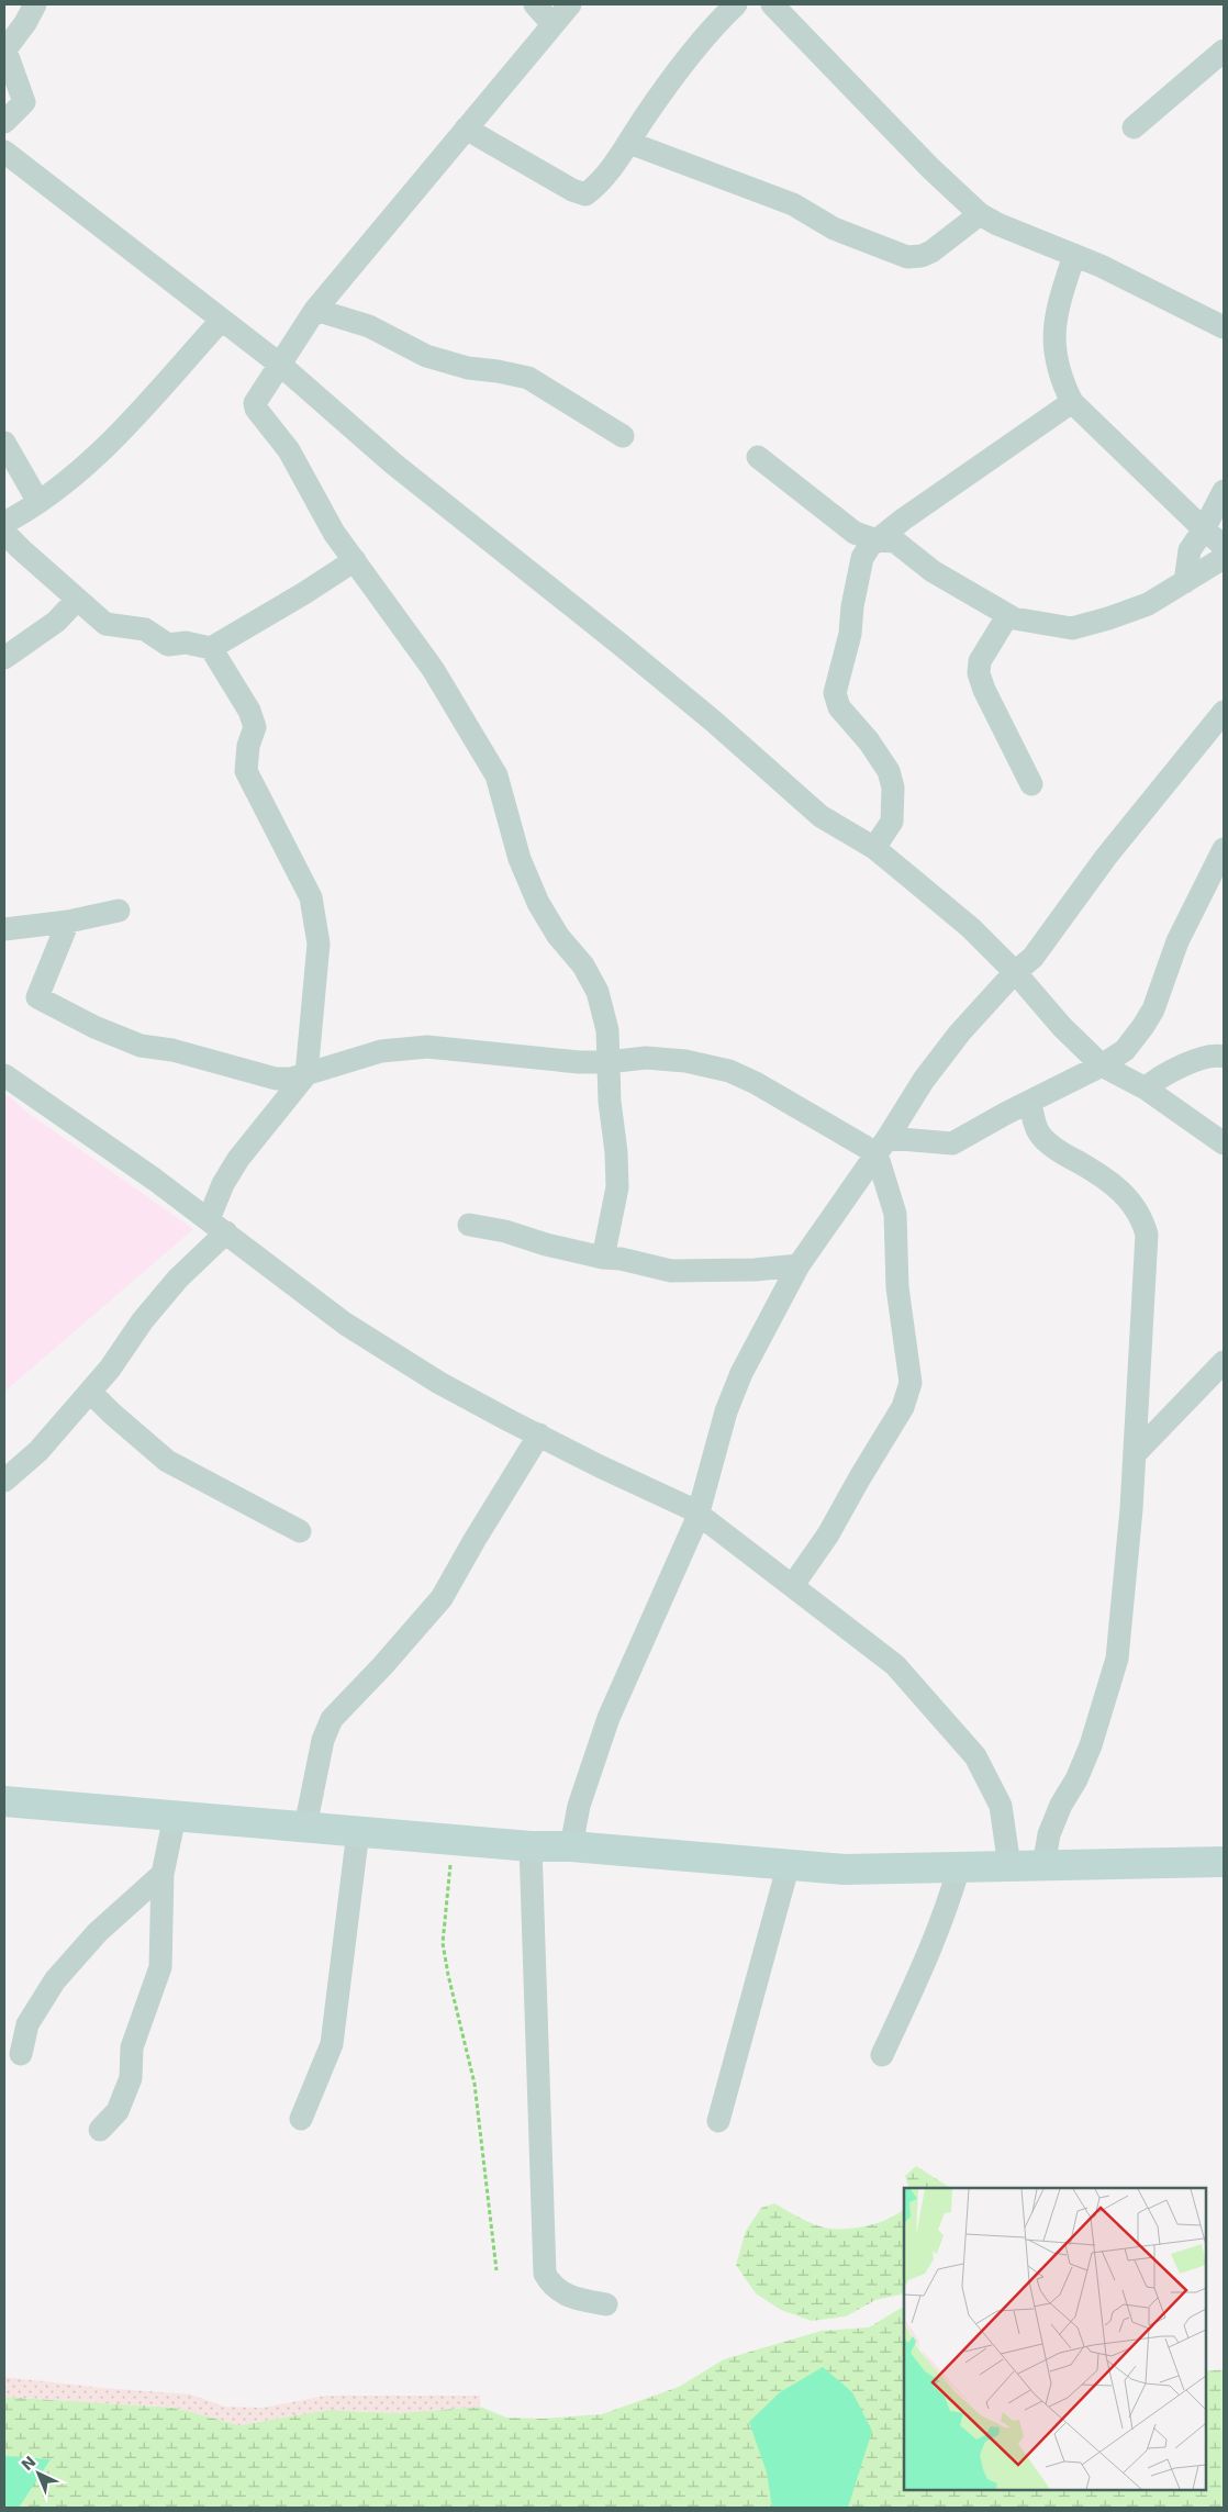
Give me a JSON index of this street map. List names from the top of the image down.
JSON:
{
  "north": "top left"
}
